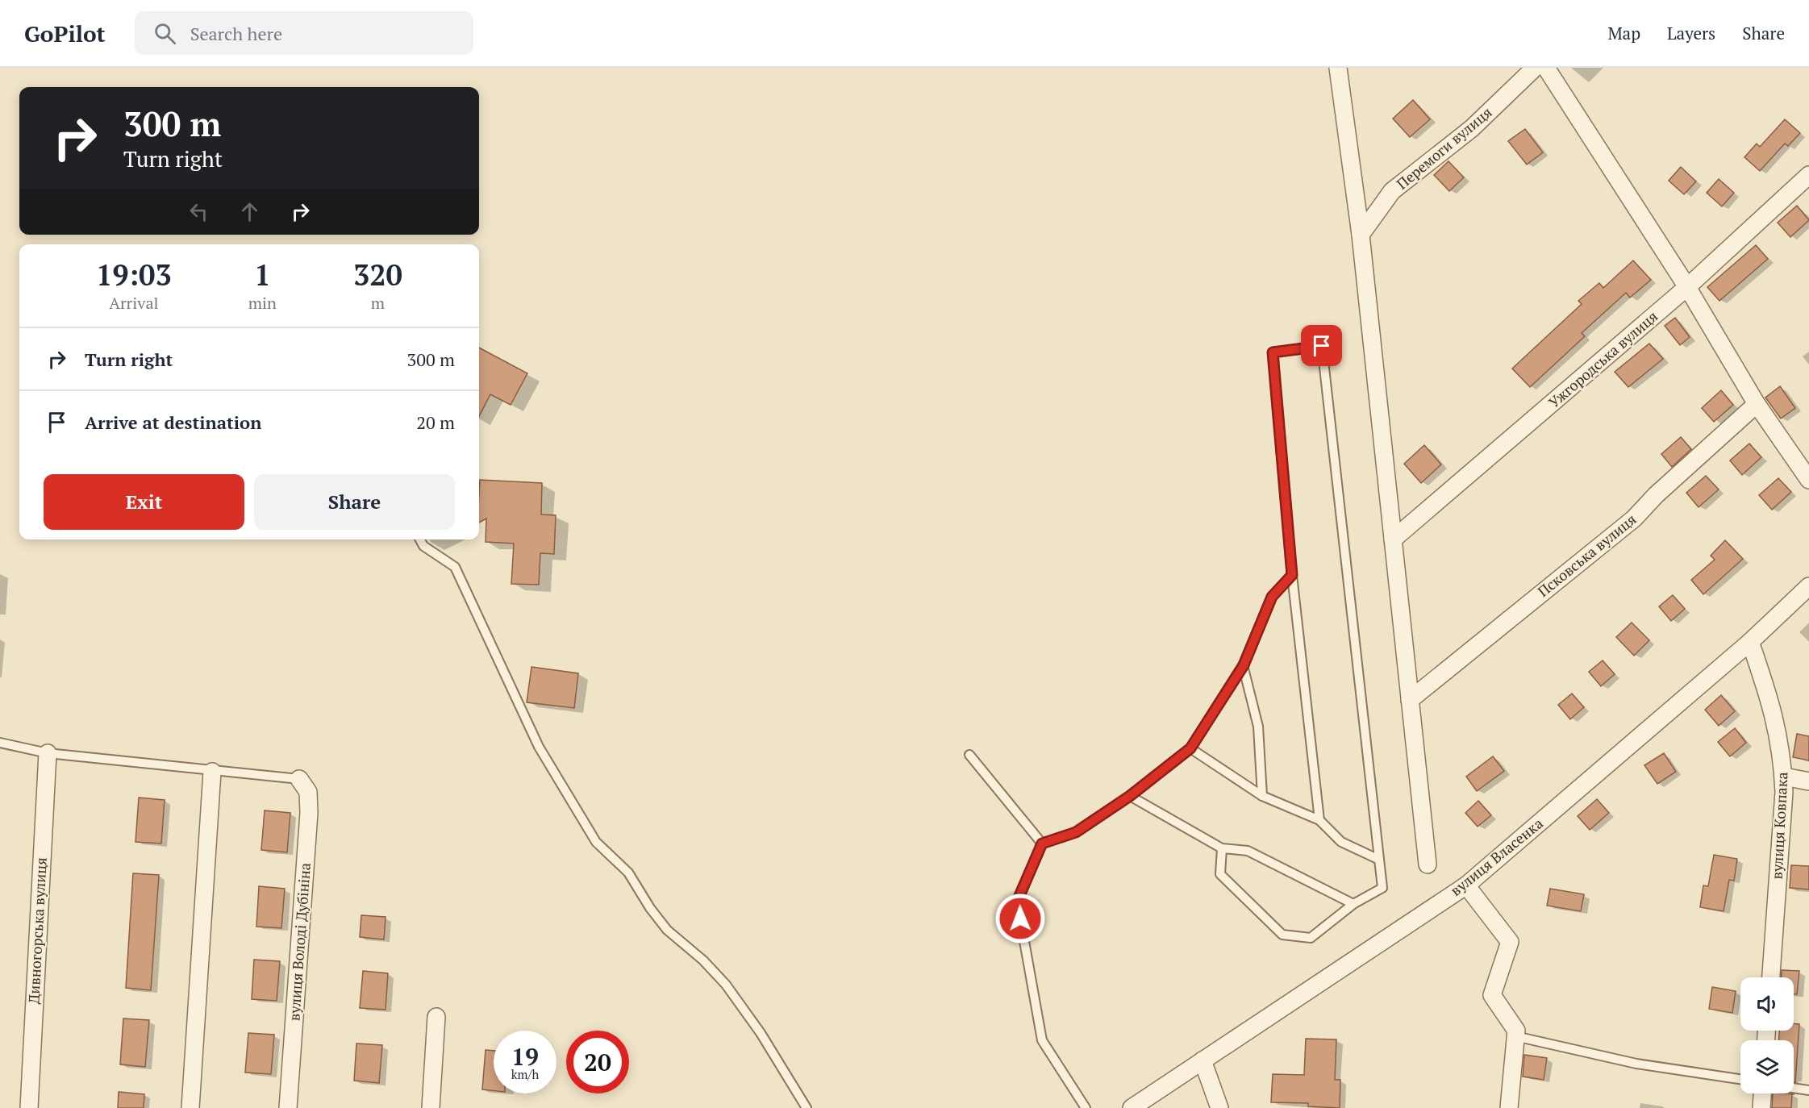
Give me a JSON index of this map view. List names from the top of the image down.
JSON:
{
  "streets": {
    "street": [
      "Перемоги вулиця",
      "Ужгородська вулиця",
      "Псковська вулиця",
      "вулиця Ковпака",
      "вулиця Власенка",
      "Дивногорська вулиця",
      "вулиця Володі Дубініна"
    ]
  },
  "crossings": [
    ["вулиця Ковпака", "вулиця Власенка"]
  ],
  "page": {
    "header": "GoPilot",
    "search": "Search here",
    "nav": ["Map", "Layers", "Share"],
    "turn": ["300 m", "Turn right"],
    "eta": [
      "19:03",
      "Arrival",
      "1",
      "min",
      "320",
      "m"
    ],
    "list": [
      {
        "name": "Turn right",
        "value": "300 m"
      },
      {
        "name": "Arrive at destination",
        "value": "20 m"
      }
    ],
    "buttons": ["Exit", "Share"],
    "speed": "19 km/h",
    "limit": "20"
  }
}
